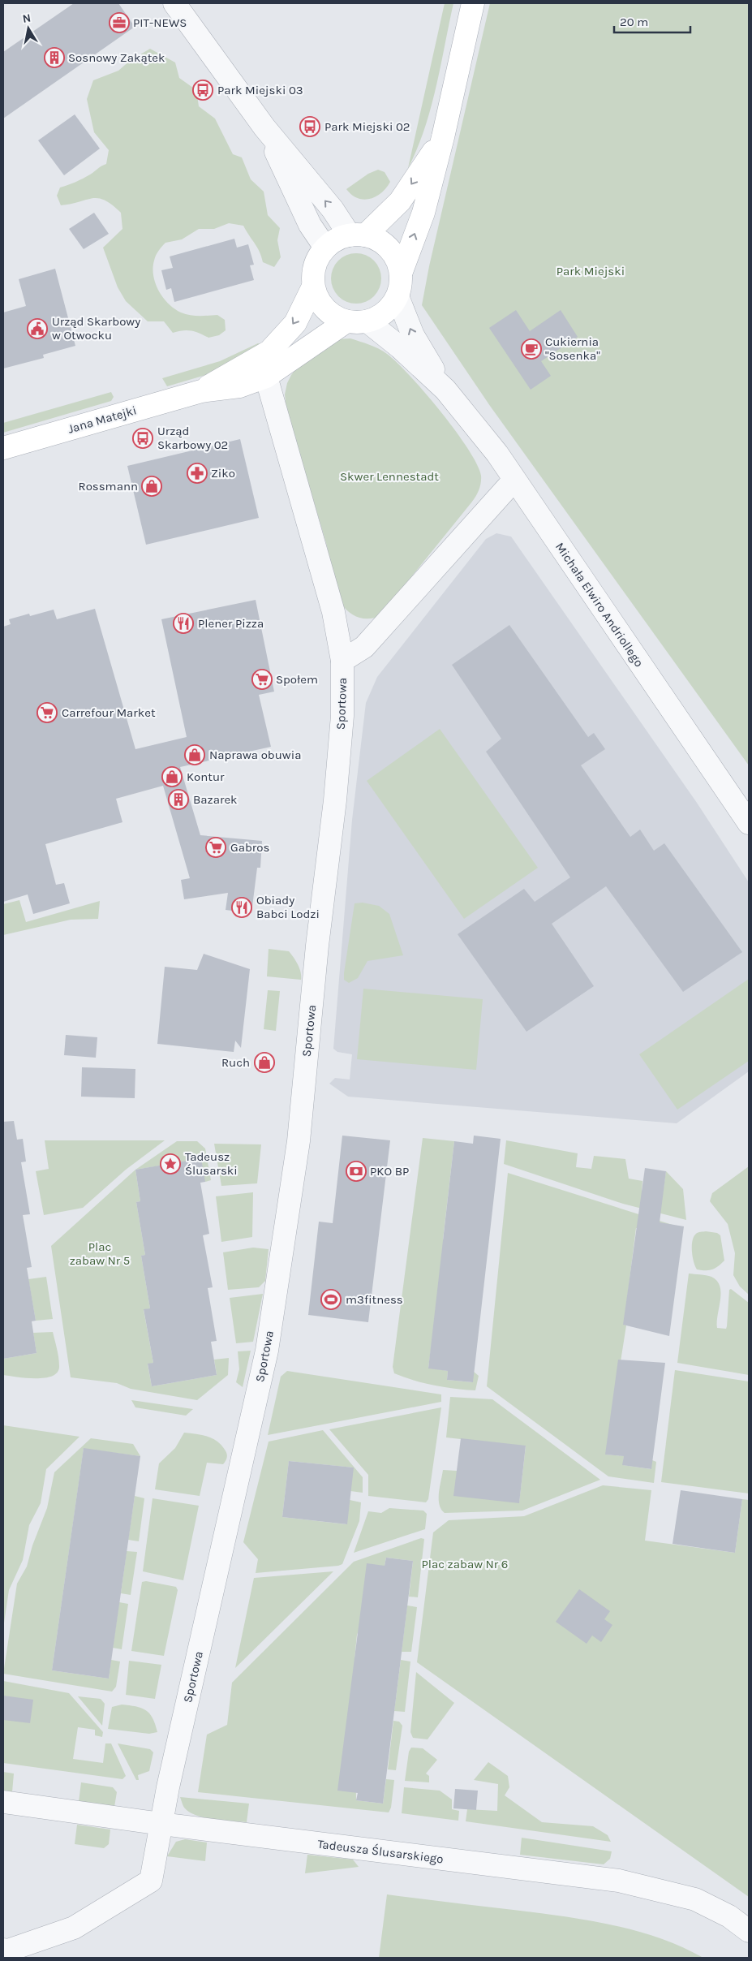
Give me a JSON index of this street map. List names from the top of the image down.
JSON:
{
  "streets": {
    "main road": ["Jana Matejki"],
    "street": ["Michała Elwiro Andriollego", "Sportowa", "Tadeusza Ślusarskiego"]
  },
  "crossings": [
    ["Jana Matejki", "Michała Elwiro Andriollego"],
    ["Jana Matejki", "Sportowa"],
    ["Michała Elwiro Andriollego", "Sportowa"],
    ["Sportowa", "Tadeusza Ślusarskiego"]
  ],
  "parks": [
    "Park Miejski",
    "Skwer Lennestadt",
    "Plac zabaw Nr 5",
    "Plac zabaw Nr 6"
  ],
  "places": {
    "office": ["PIT-NEWS"],
    "building": ["Sosnowy Zakątek", "Bazarek"],
    "bus stop": ["Park Miejski 03", "Park Miejski 02", "Urząd Skarbowy 02"],
    "public building": ["Urząd Skarbowy w Otwocku"],
    "cafe": ["Cukiernia \"Sosenka\""],
    "pharmacy": ["Ziko"],
    "shop": [
      "Rossmann",
      "Naprawa obuwia",
      "Kontur",
      "Ruch"
    ],
    "restaurant": ["Plener Pizza", "Obiady Babci Lodzi"],
    "supermarket": ["Społem", "Carrefour Market", "Gabros"],
    "place": ["Tadeusz Ślusarski"],
    "bank": ["PKO BP"],
    "sports": ["m3fitness"]
  },
  "scale_bar": "20 m",
  "north": "top"
}
